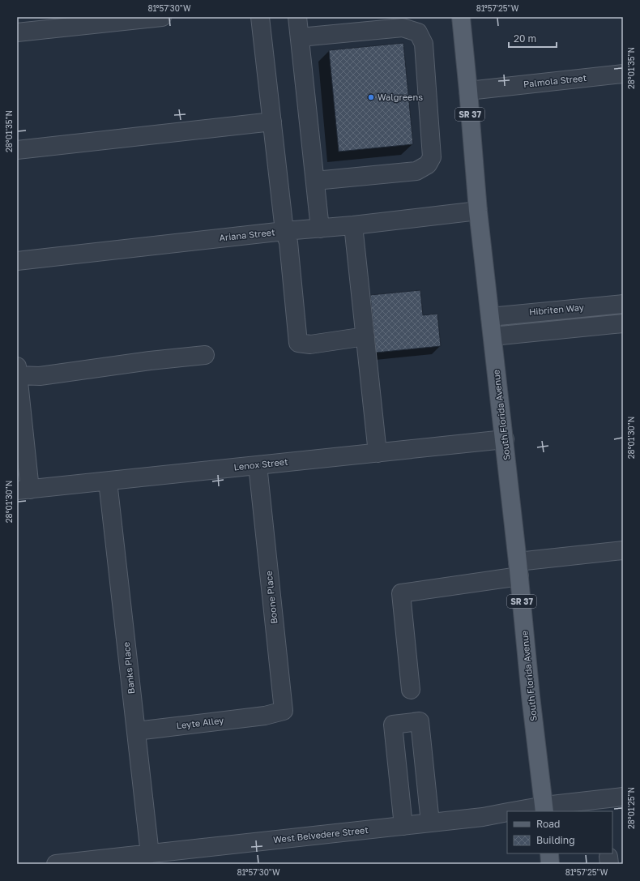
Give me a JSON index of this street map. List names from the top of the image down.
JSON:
{
  "streets": {
    "main road": ["SR 37", "South Florida Avenue"],
    "street": [
      "Palmola Street",
      "Ariana Street",
      "Hibriten Way",
      "Lenox Street",
      "Boone Place",
      "Banks Place",
      "Leyte Alley",
      "West Belvedere Street"
    ]
  },
  "crossings": [
    ["Palmola Street", "South Florida Avenue"],
    ["Ariana Street", "South Florida Avenue"],
    ["Hibriten Way", "South Florida Avenue"],
    ["South Florida Avenue", "Lenox Street"],
    ["South Florida Avenue", "West Belvedere Street"],
    ["Lenox Street", "Boone Place"],
    ["Lenox Street", "Banks Place"],
    ["Boone Place", "Leyte Alley"],
    ["Banks Place", "Leyte Alley"],
    ["Banks Place", "West Belvedere Street"]
  ],
  "places": ["Walgreens"],
  "legend": ["Road", "Building"],
  "scale_bar": "20 m",
  "coordinates": [
    "81°57'30\"W",
    "81°57'25\"W",
    "28°01'35\"N",
    "28°01'30\"N",
    "28°01'25\"N"
  ]
}
